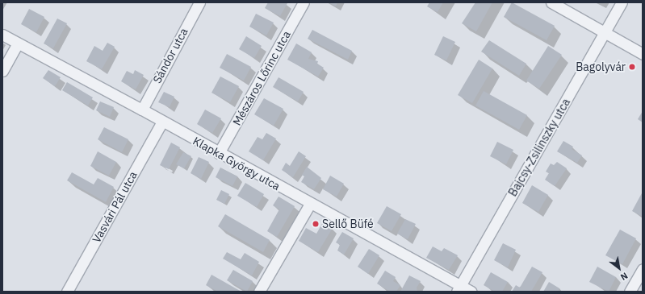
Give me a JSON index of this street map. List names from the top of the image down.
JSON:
{
  "streets": {
    "street": [
      "Sándor utca",
      "Mészáros Lőrinc utca",
      "Bajcsy-Zsilinszky utca",
      "Klapka György utca",
      "Vasvári Pál utca"
    ]
  },
  "crossings": [
    ["Sándor utca", "Klapka György utca"],
    ["Mészáros Lőrinc utca", "Klapka György utca"],
    ["Bajcsy-Zsilinszky utca", "Klapka György utca"],
    ["Klapka György utca", "Vasvári Pál utca"]
  ],
  "places": ["Bagolyvár", "Sellő Büfé"],
  "north": "bottom right"
}
